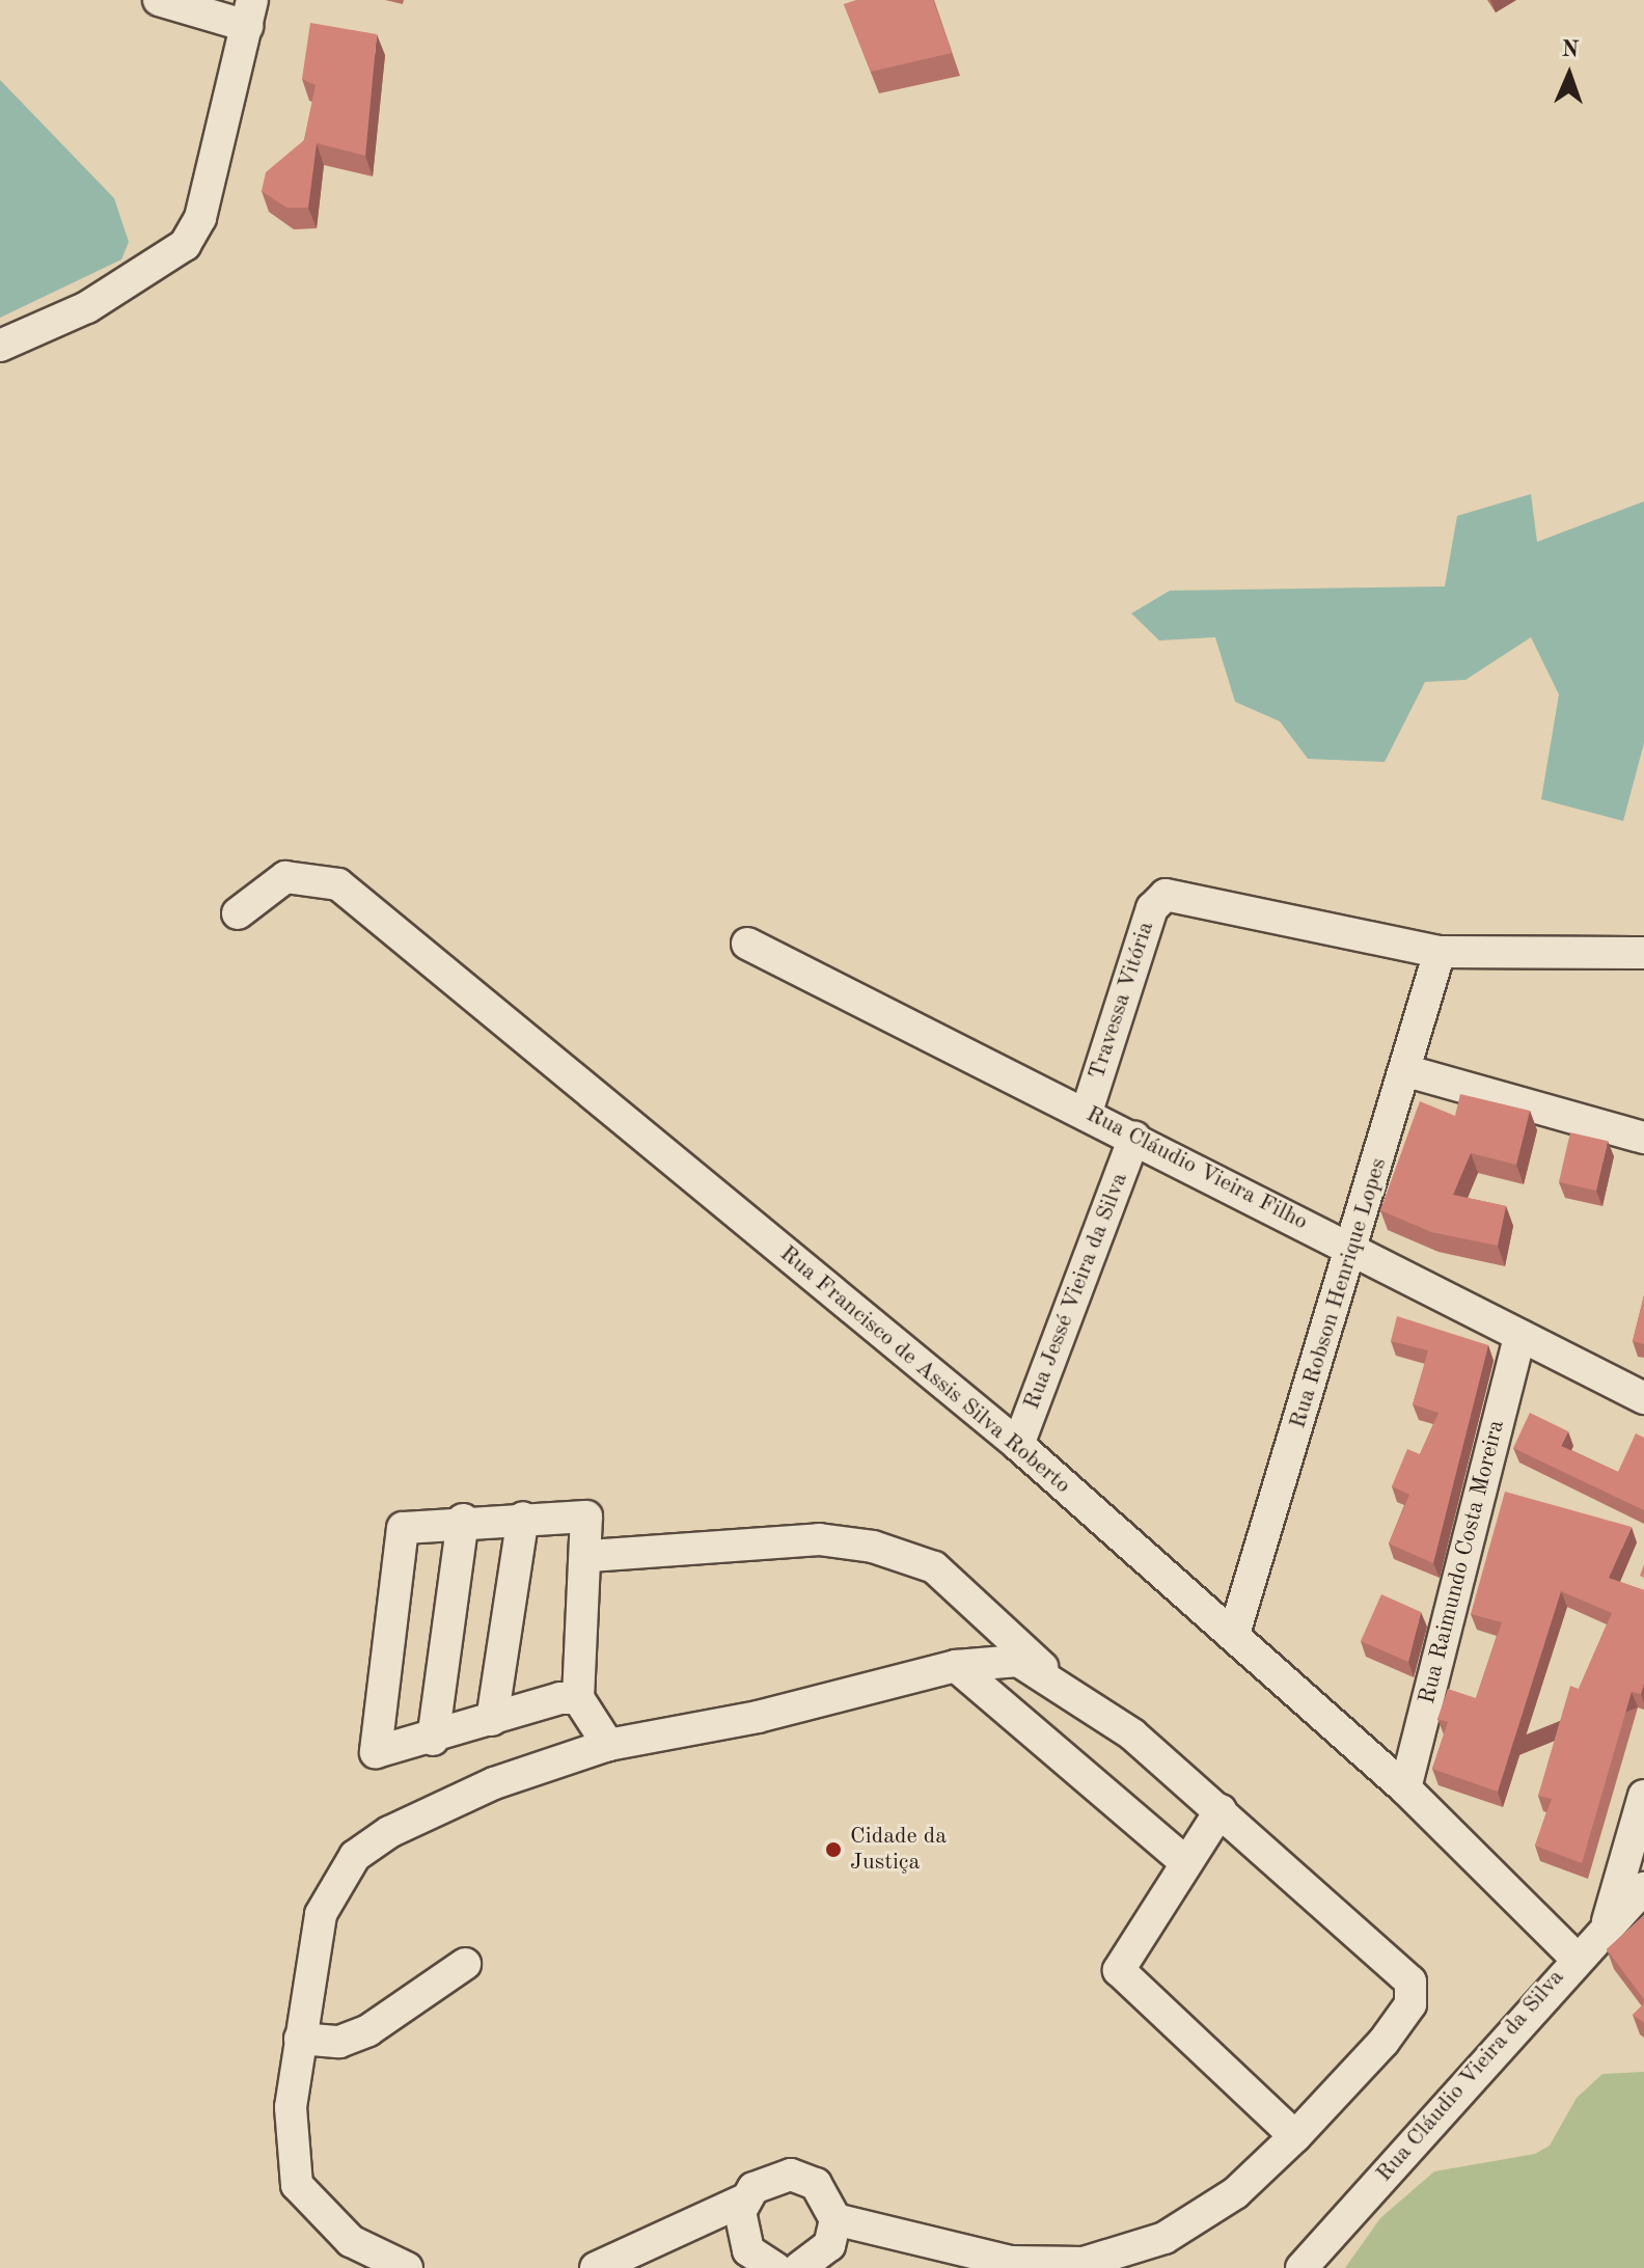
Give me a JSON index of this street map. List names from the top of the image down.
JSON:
{
  "streets": {
    "street": [
      "Travessa Vitória",
      "Rua Cláudio Vieira Filho",
      "Rua Jessé Vieira da Silva",
      "Rua Robson Henrique Lopes",
      "Rua Francisco de Assis Silva Roberto",
      "Rua Raimundo Costa Moreira",
      "Rua Cláudio Vieira da Silva"
    ]
  },
  "crossings": [
    ["Travessa Vitória", "Rua Cláudio Vieira Filho"],
    ["Travessa Vitória", "Rua Robson Henrique Lopes"],
    ["Rua Cláudio Vieira Filho", "Rua Jessé Vieira da Silva"],
    ["Rua Cláudio Vieira Filho", "Rua Robson Henrique Lopes"],
    ["Rua Cláudio Vieira Filho", "Rua Raimundo Costa Moreira"],
    ["Rua Jessé Vieira da Silva", "Rua Francisco de Assis Silva Roberto"],
    ["Rua Robson Henrique Lopes", "Rua Francisco de Assis Silva Roberto"],
    ["Rua Francisco de Assis Silva Roberto", "Rua Raimundo Costa Moreira"],
    ["Rua Francisco de Assis Silva Roberto", "Rua Cláudio Vieira da Silva"]
  ],
  "places": ["Cidade da Justiça"],
  "north": "top"
}
